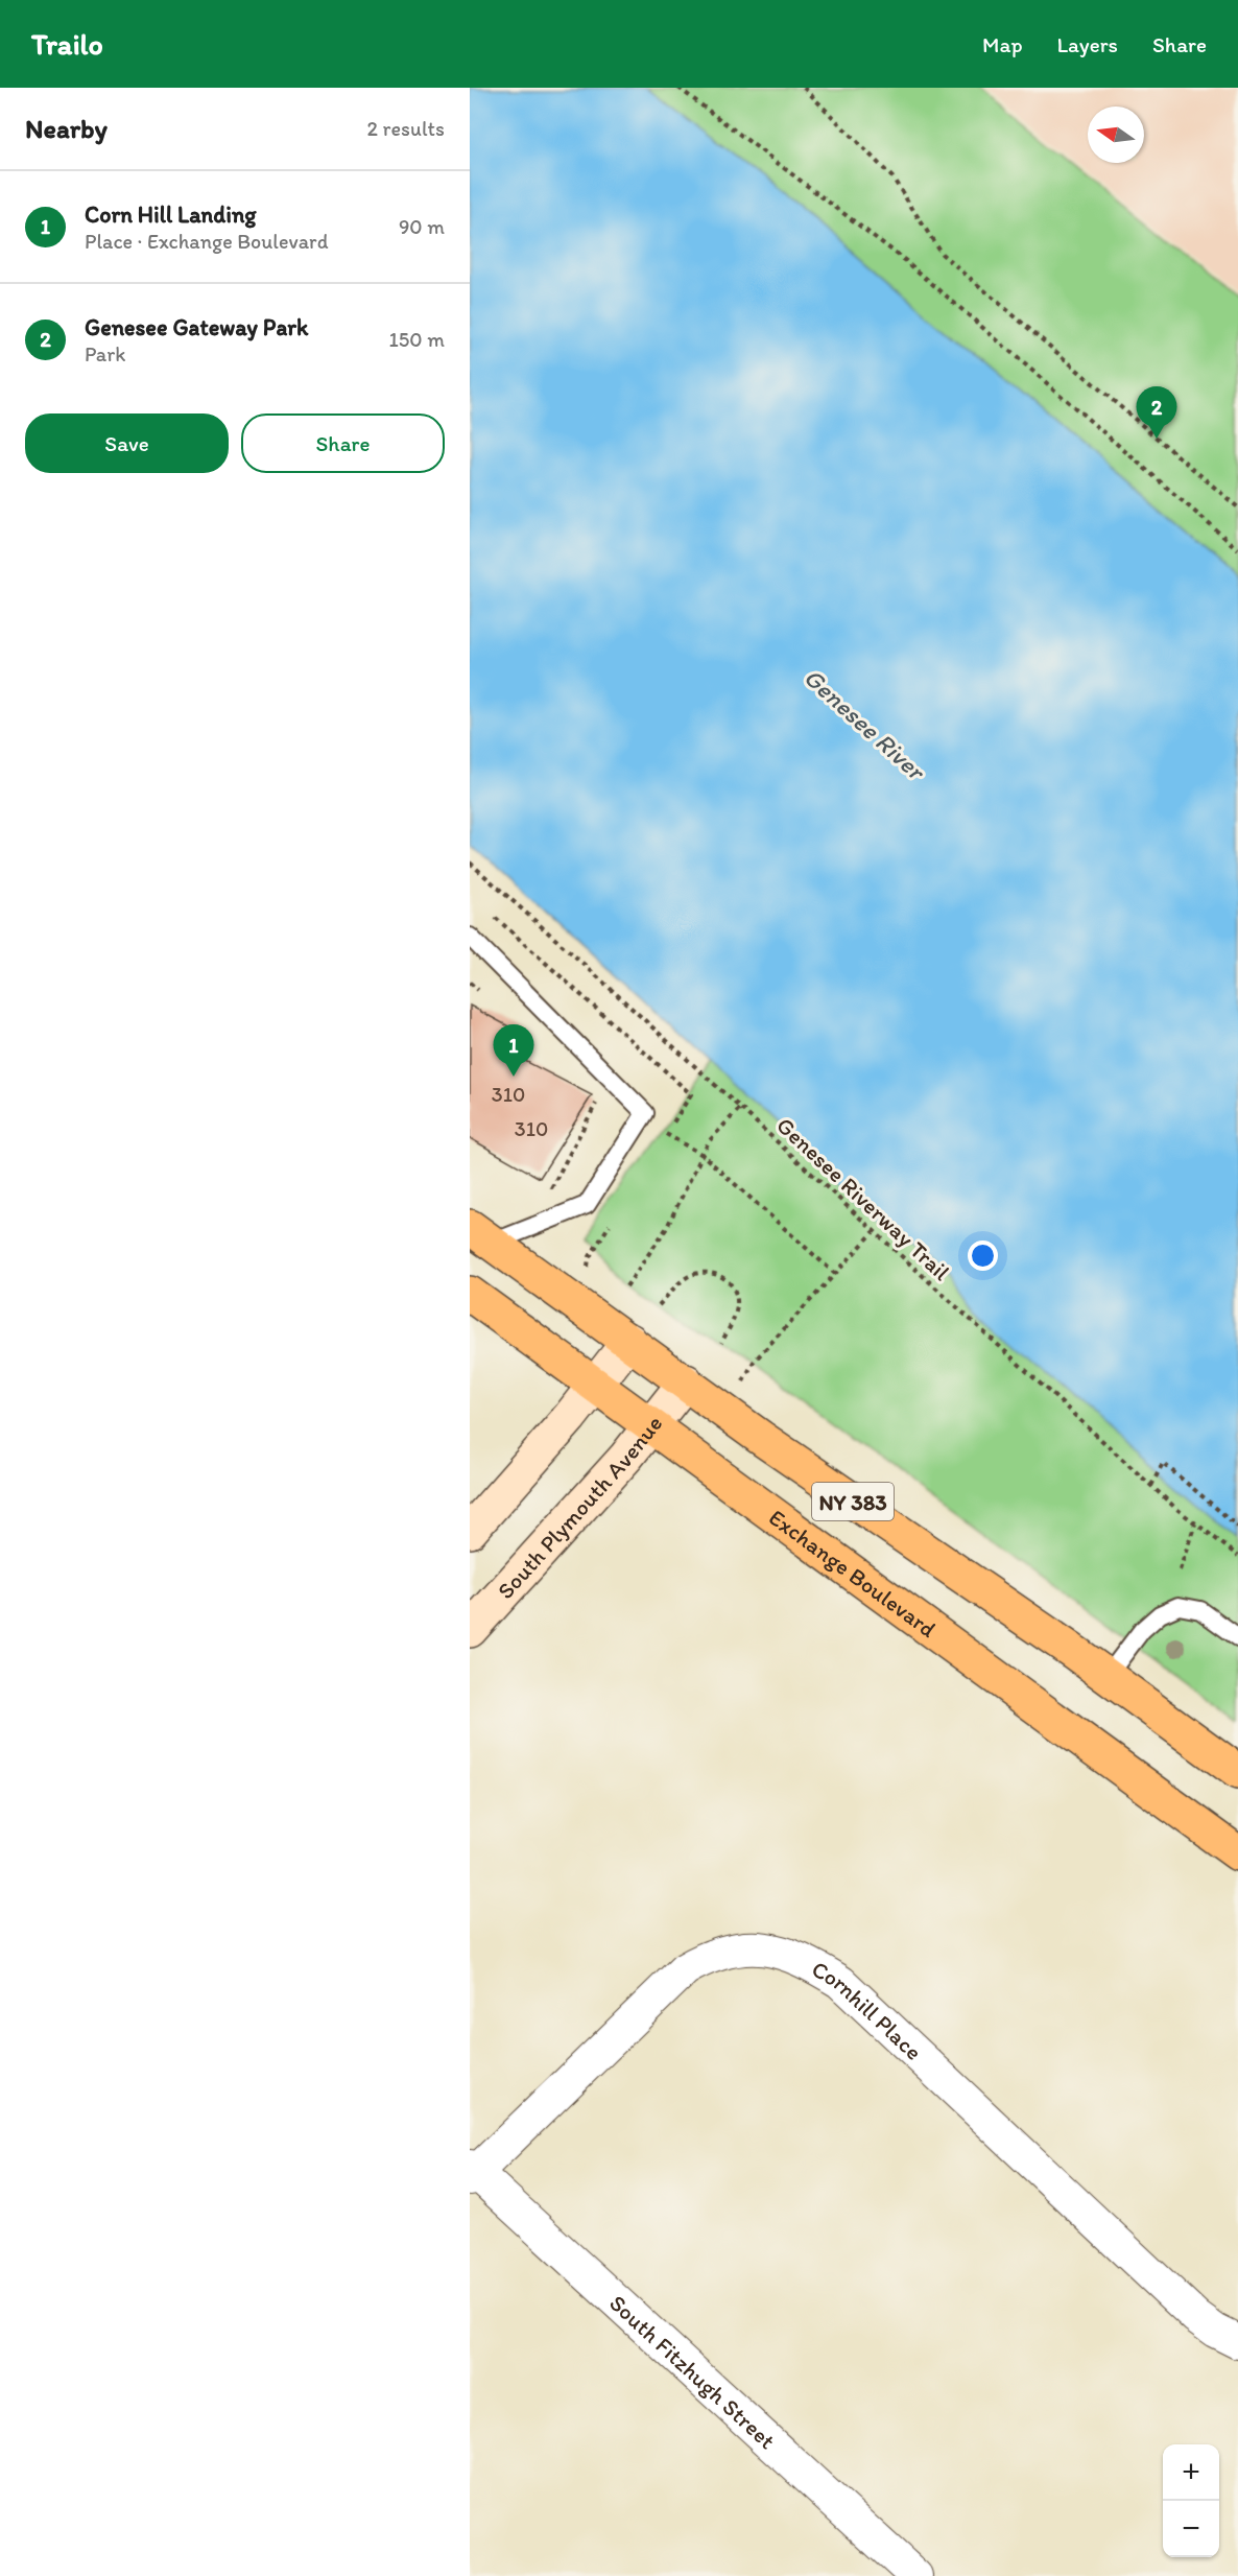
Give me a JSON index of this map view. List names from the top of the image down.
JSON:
{
  "streets": {
    "main road": ["NY 383", "South Plymouth Avenue", "Exchange Boulevard"],
    "street": ["Cornhill Place", "South Fitzhugh Street"],
    "path": ["Genesee Riverway Trail"]
  },
  "crossings": [
    ["NY 383", "South Plymouth Avenue"],
    ["South Plymouth Avenue", "Exchange Boulevard"],
    ["Cornhill Place", "South Fitzhugh Street"]
  ],
  "water": ["Genesee River"],
  "house_numbers": ["310", "310"],
  "north": "left",
  "page": {
    "header": "Trailo",
    "nav": ["Map", "Layers", "Share"],
    "heading": ["Nearby", "2 results"],
    "list": [
      {
        "mark": "1",
        "name": "Corn Hill Landing",
        "note": "Place · Exchange Boulevard",
        "value": "90 m"
      },
      {
        "mark": "2",
        "name": "Genesee Gateway Park",
        "note": "Park",
        "value": "150 m"
      }
    ],
    "pins": ["2", "1"],
    "buttons": ["Save", "Share"],
    "map_buttons": ["+", "−"]
  }
}
